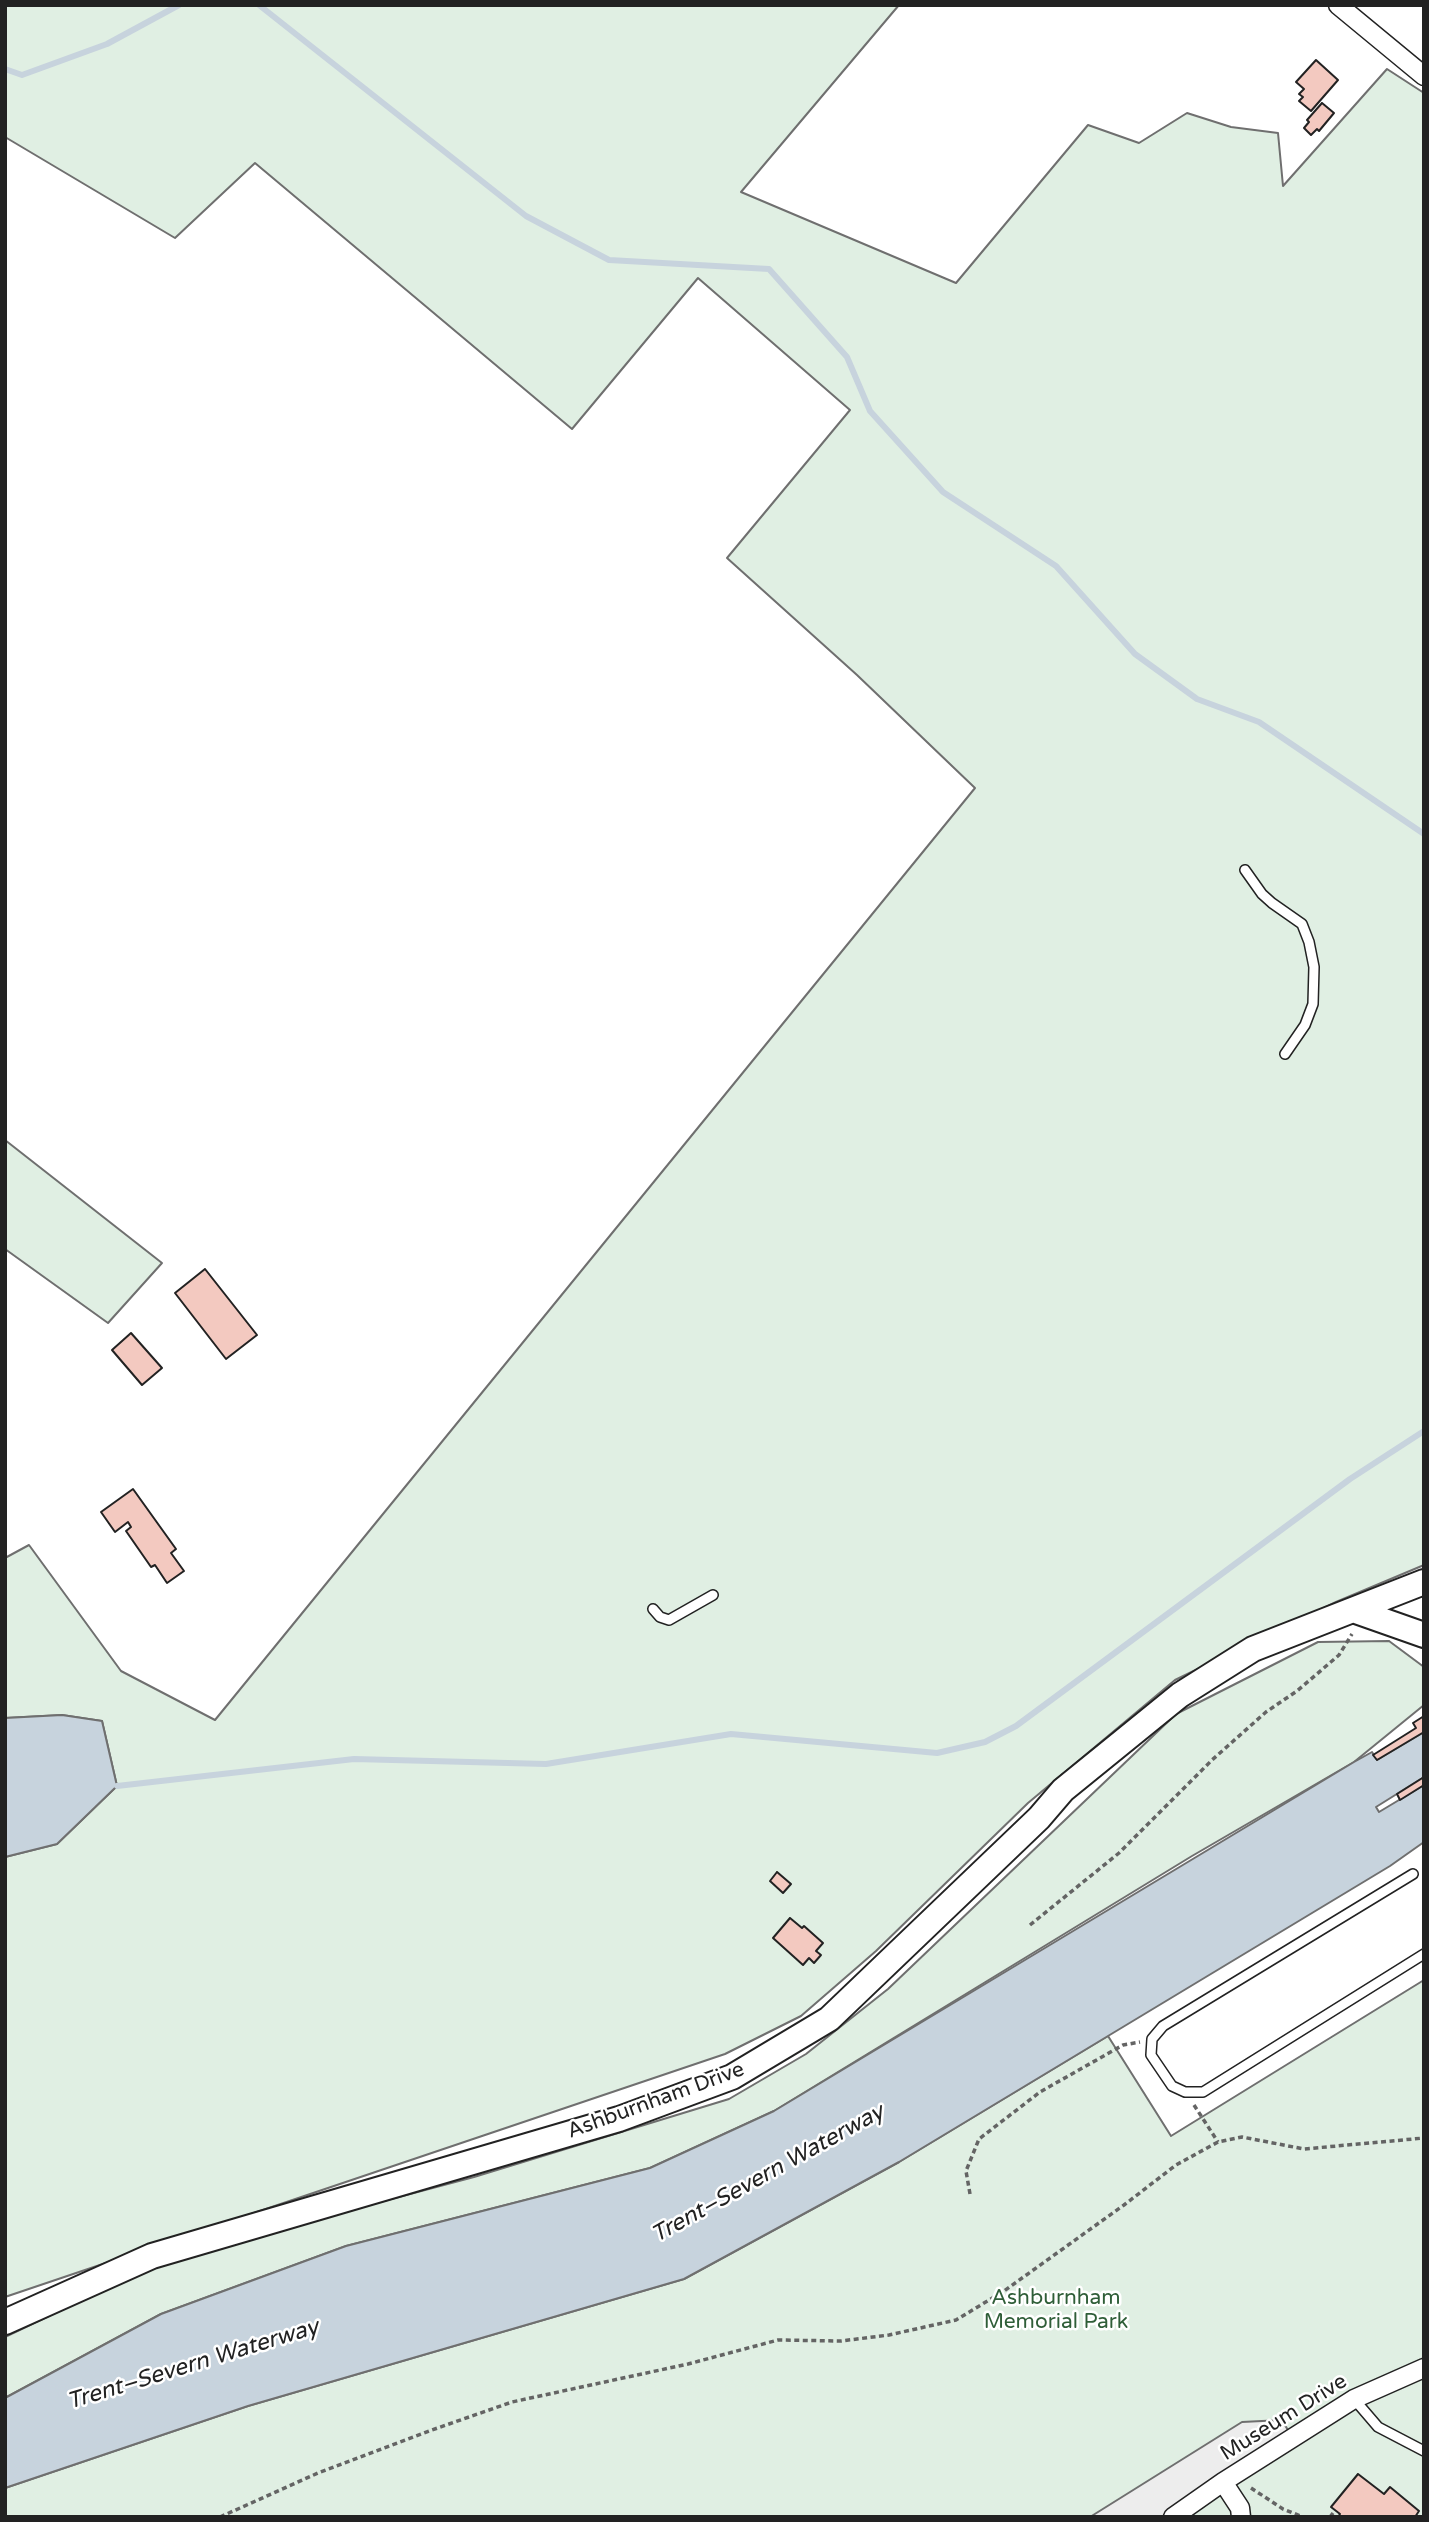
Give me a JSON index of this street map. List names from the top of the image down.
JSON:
{
  "streets": {
    "street": ["Ashburnham Drive", "Museum Drive"]
  },
  "water": ["Trent–Severn Waterway"],
  "parks": ["Ashburnham Memorial Park"]
}
